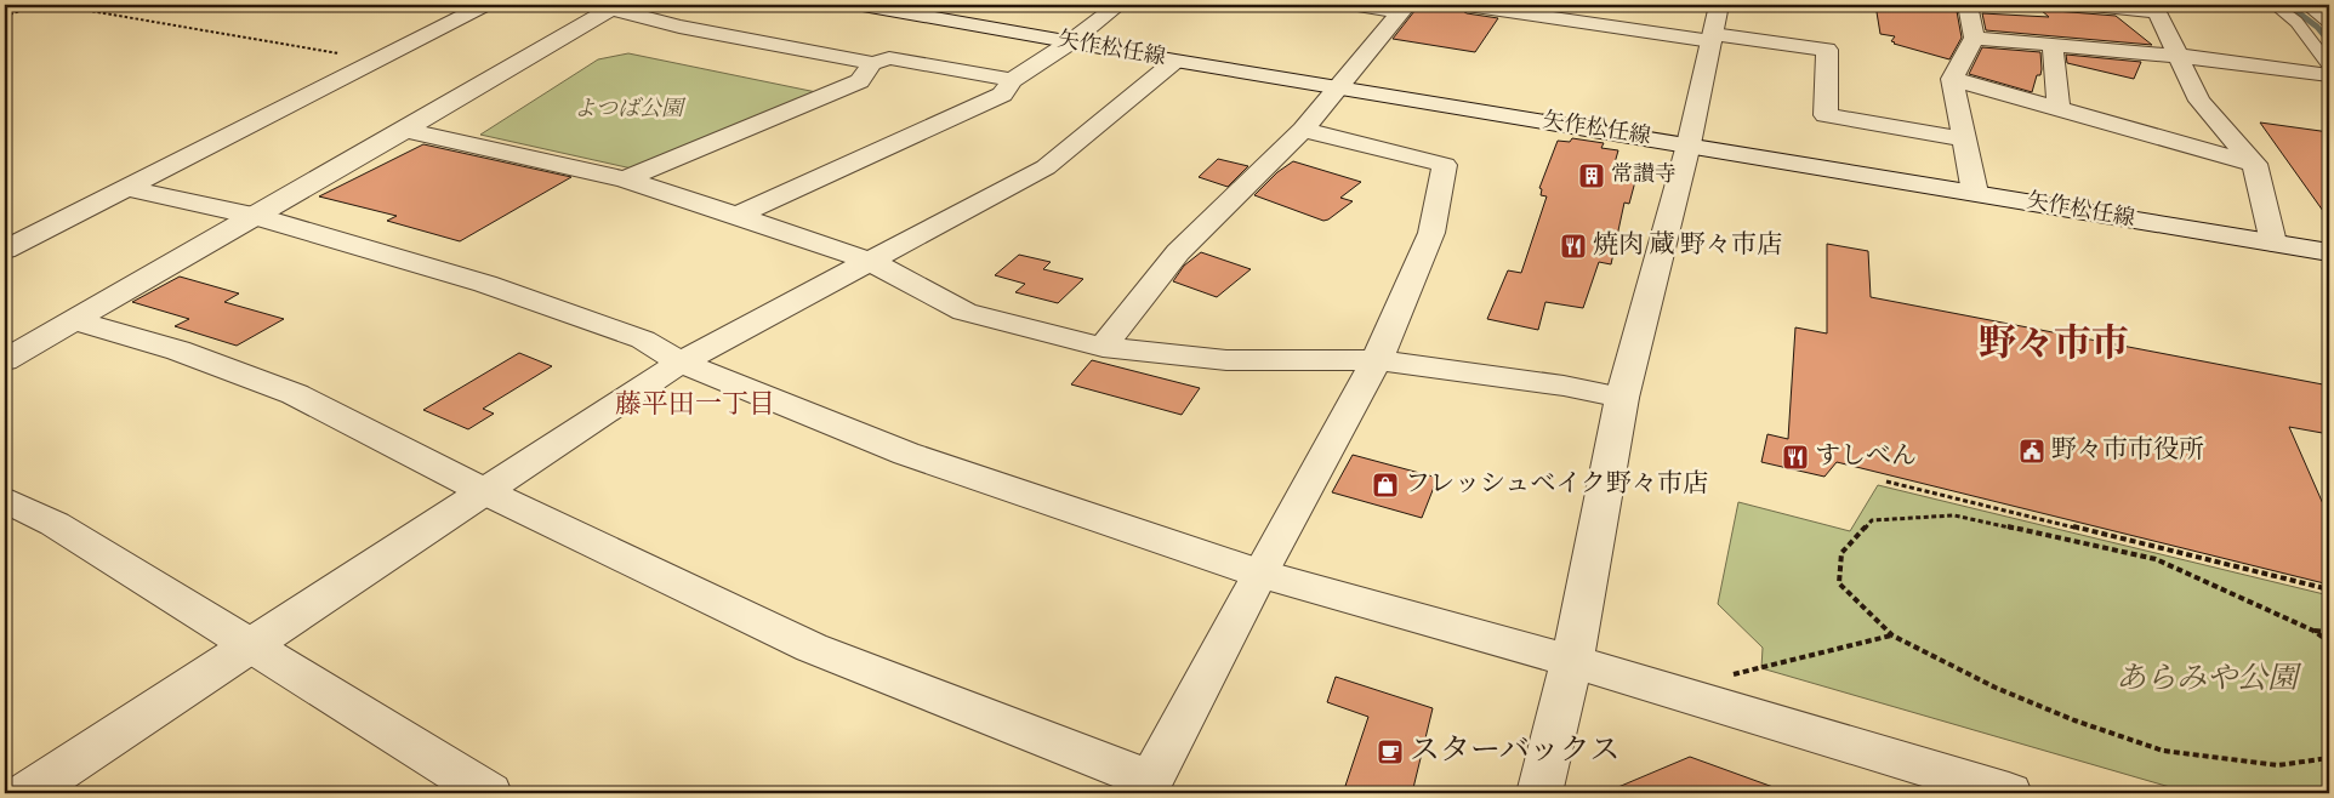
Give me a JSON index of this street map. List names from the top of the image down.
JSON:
{
  "streets": {
    "street": ["矢作松任線"]
  },
  "districts": ["野々市市", "藤平田一丁目"],
  "parks": ["よつば公園", "あらみや公園"],
  "places": {
    "building": ["常讃寺"],
    "restaurant": ["焼肉 蔵 野々市店", "すしべん"],
    "public building": ["野々市市役所"],
    "shop": ["フレッシュベイク野々市店"],
    "cafe": ["スターバックス"]
  }
}
